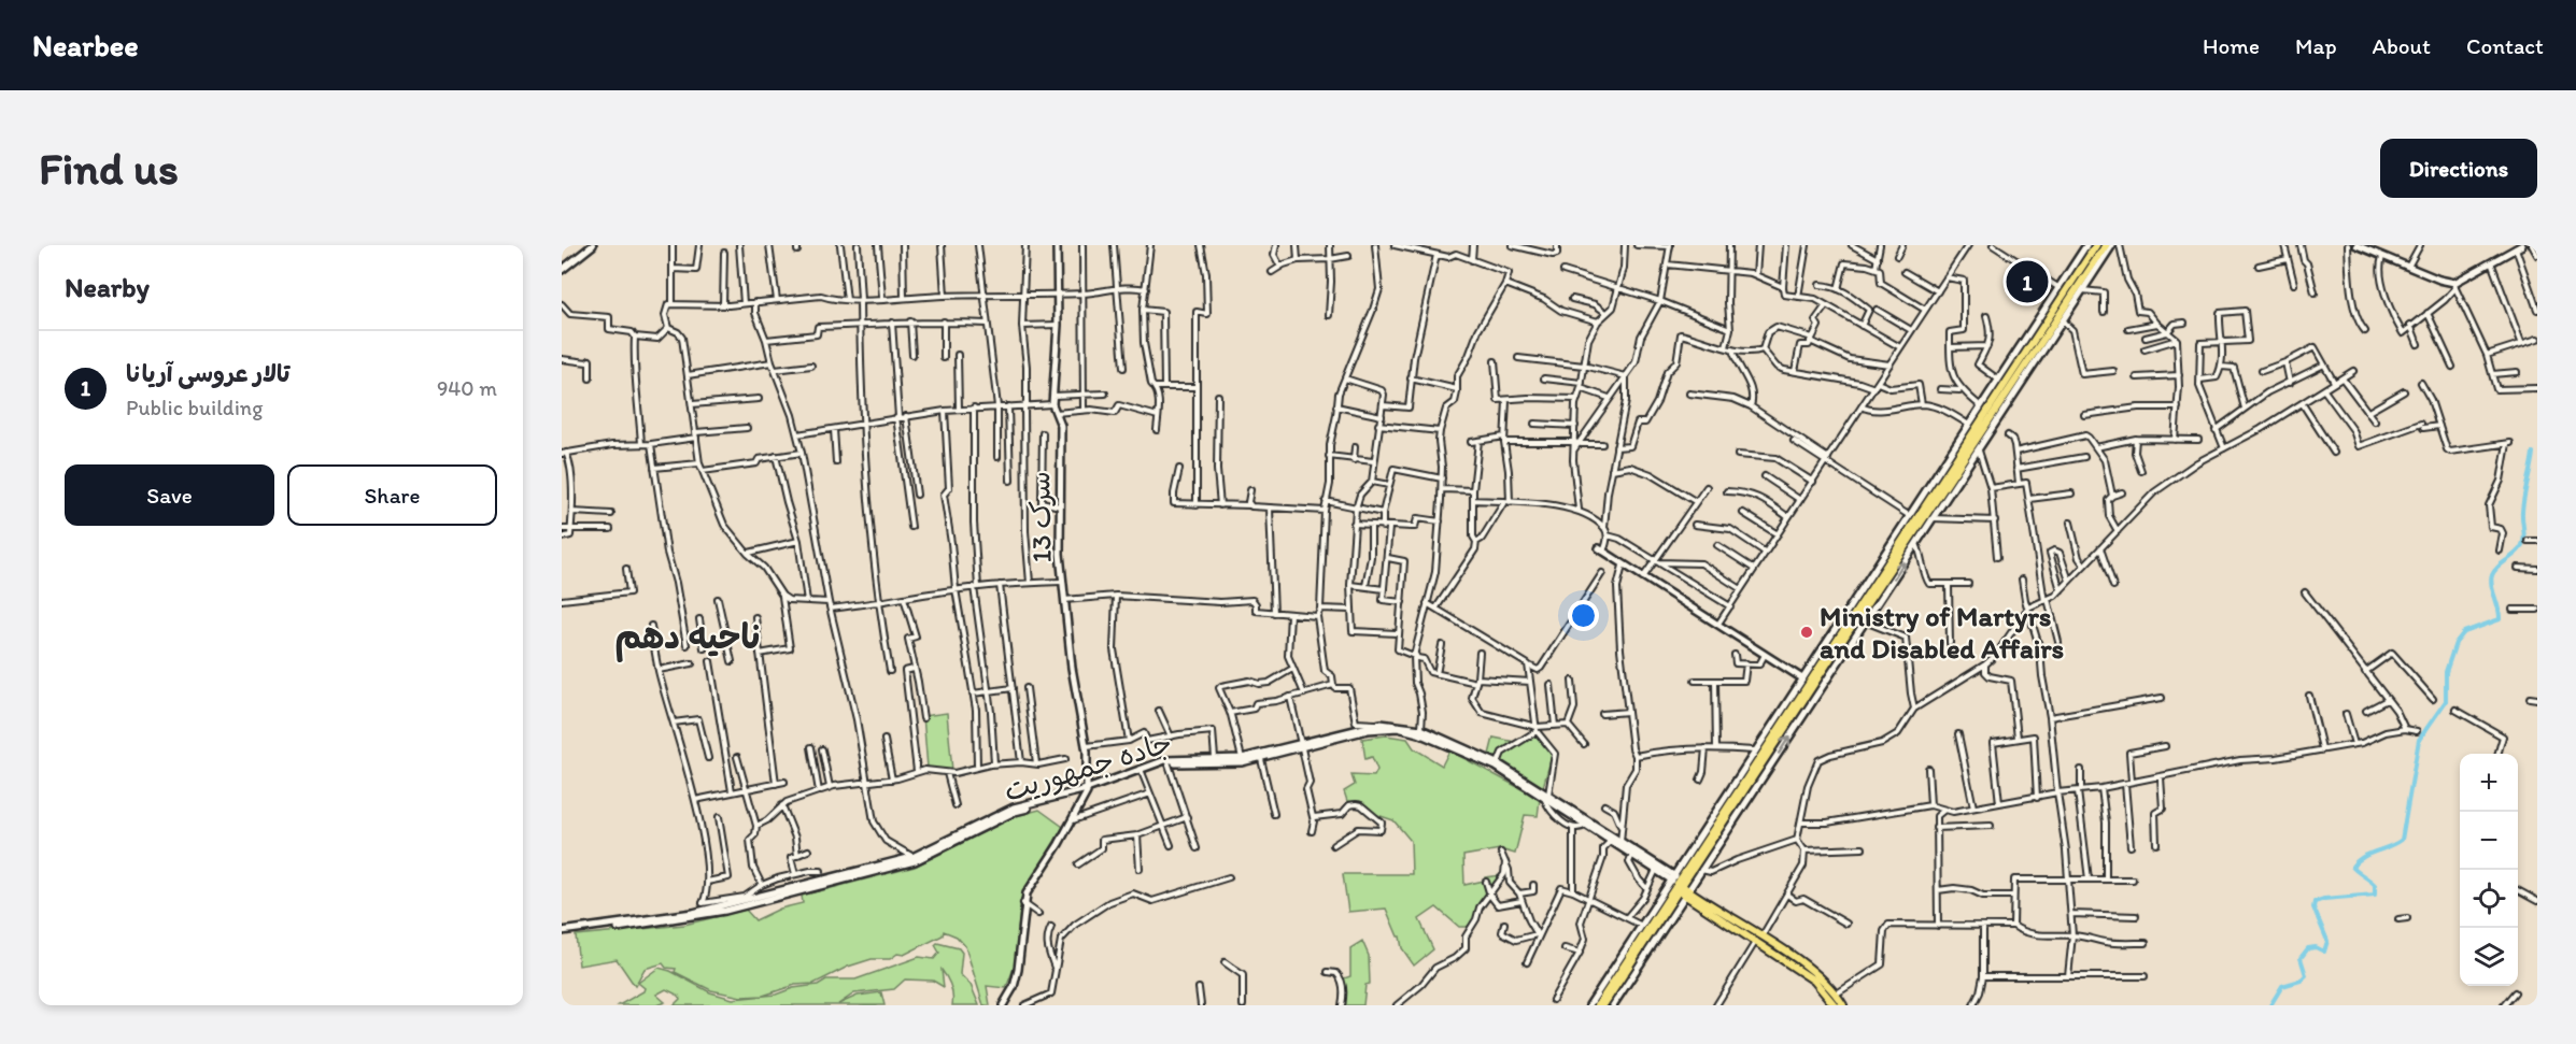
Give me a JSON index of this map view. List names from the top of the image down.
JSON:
{
  "streets": {
    "main road": ["سرک 13", "جاده جمهوریت"]
  },
  "crossings": [
    ["سرک 13", "جاده جمهوریت"]
  ],
  "districts": ["ناحیه دهم"],
  "places": ["Ministry of Martyrs and Disabled Affairs"],
  "page": {
    "header": "Nearbee",
    "nav": [
      "Home",
      "Map",
      "About",
      "Contact"
    ],
    "buttons": [
      "Directions",
      ["Save", "Share"]
    ],
    "title": "Find us",
    "heading": "Nearby",
    "pins": "1",
    "list": [
      {
        "mark": "1",
        "name": "تالار عروسی آریانا",
        "note": "Public building",
        "value": "940 m"
      }
    ],
    "map_buttons": ["+", "−"]
  }
}
